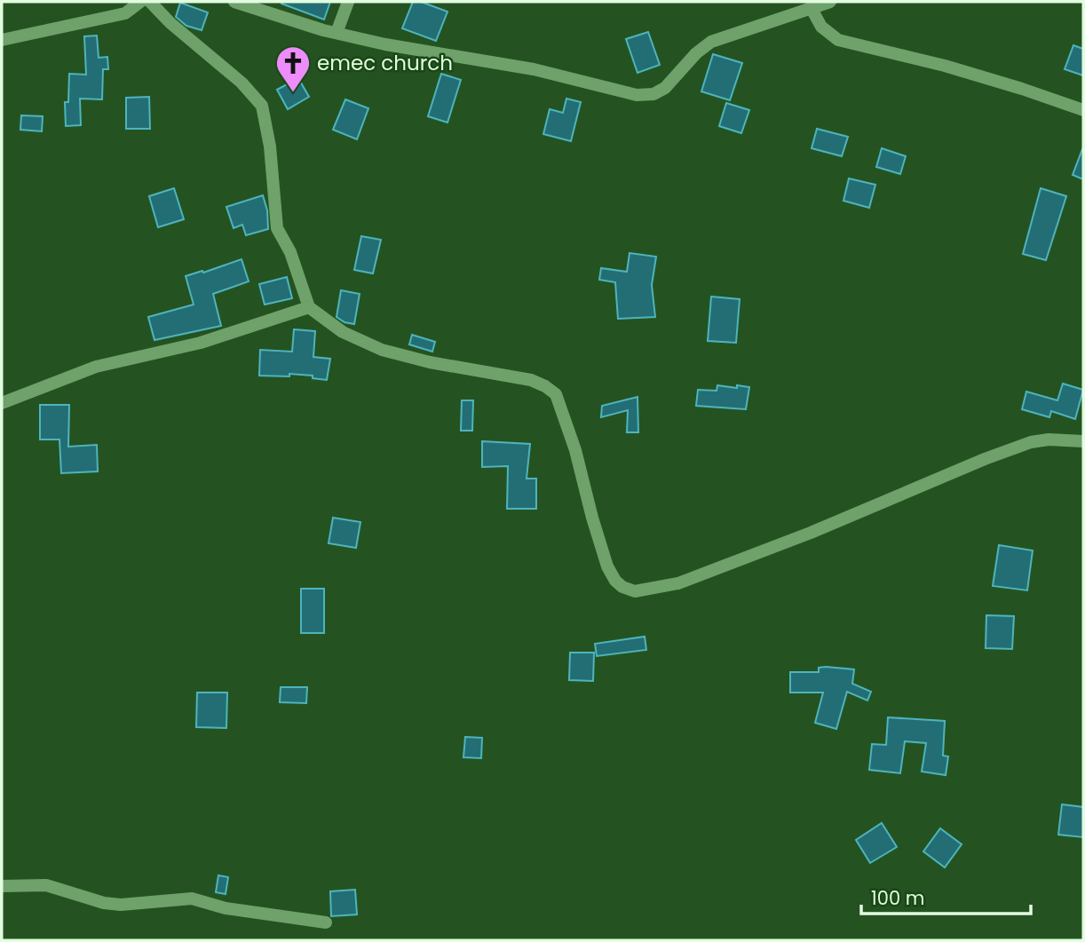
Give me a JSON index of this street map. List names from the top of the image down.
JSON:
{
  "places": {
    "church": ["emec church"]
  },
  "scale_bar": "100 m"
}
